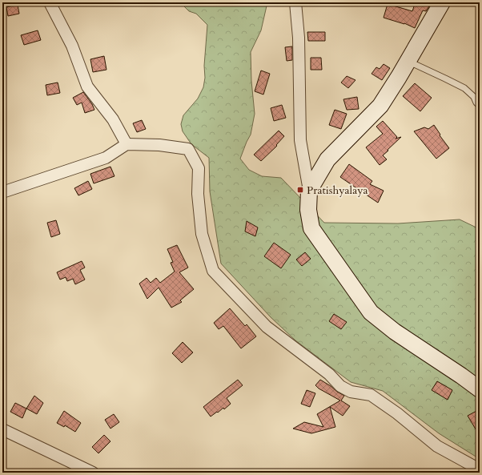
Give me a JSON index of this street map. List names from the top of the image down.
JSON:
{
  "places": {
    "transit": ["Pratishyalaya"]
  }
}
